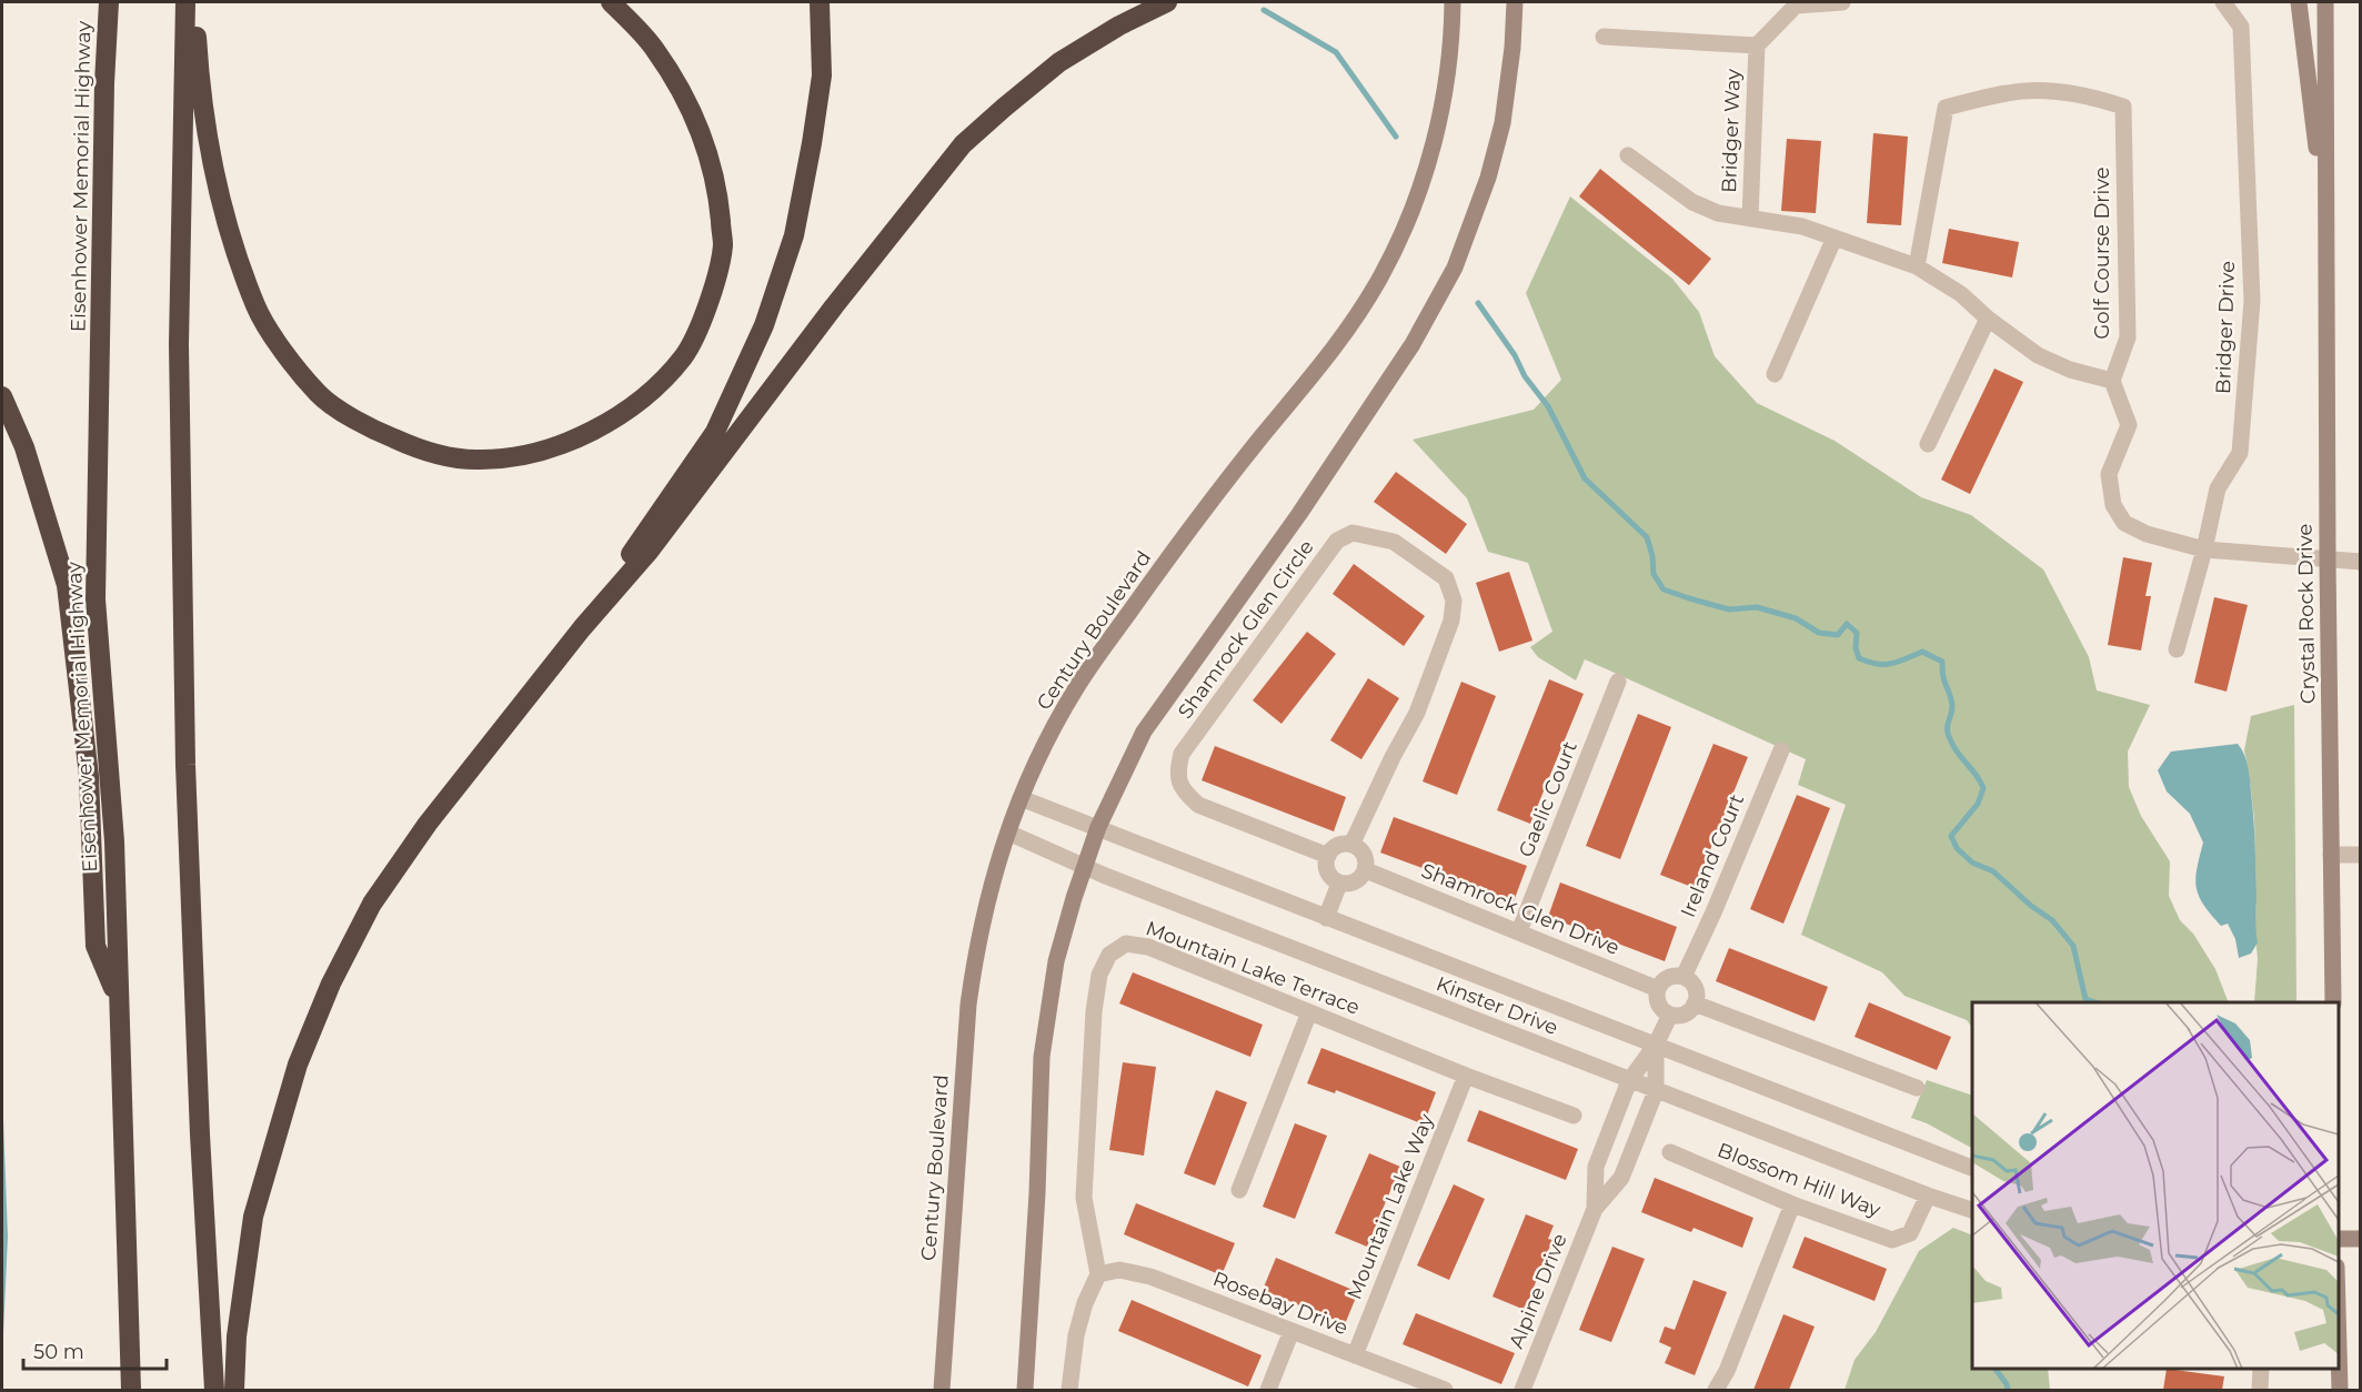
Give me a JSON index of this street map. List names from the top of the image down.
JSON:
{
  "streets": {
    "highway": ["Eisenhower Memorial Highway"],
    "street": [
      "Bridger Way",
      "Golf Course Drive",
      "Bridger Drive",
      "Crystal Rock Drive",
      "Shamrock Glen Circle",
      "Century Boulevard",
      "Gaelic Court",
      "Ireland Court",
      "Shamrock Glen Drive",
      "Mountain Lake Terrace",
      "Kinster Drive",
      "Blossom Hill Way",
      "Mountain Lake Way",
      "Alpine Drive",
      "Rosebay Drive"
    ]
  },
  "crossings": [
    ["Shamrock Glen Circle", "Shamrock Glen Drive"],
    ["Century Boulevard", "Kinster Drive"],
    ["Gaelic Court", "Shamrock Glen Drive"],
    ["Ireland Court", "Shamrock Glen Drive"],
    ["Mountain Lake Terrace", "Mountain Lake Way"],
    ["Mountain Lake Terrace", "Rosebay Drive"],
    ["Kinster Drive", "Blossom Hill Way"],
    ["Kinster Drive", "Alpine Drive"],
    ["Mountain Lake Way", "Rosebay Drive"]
  ],
  "scale_bar": "50 m"
}
